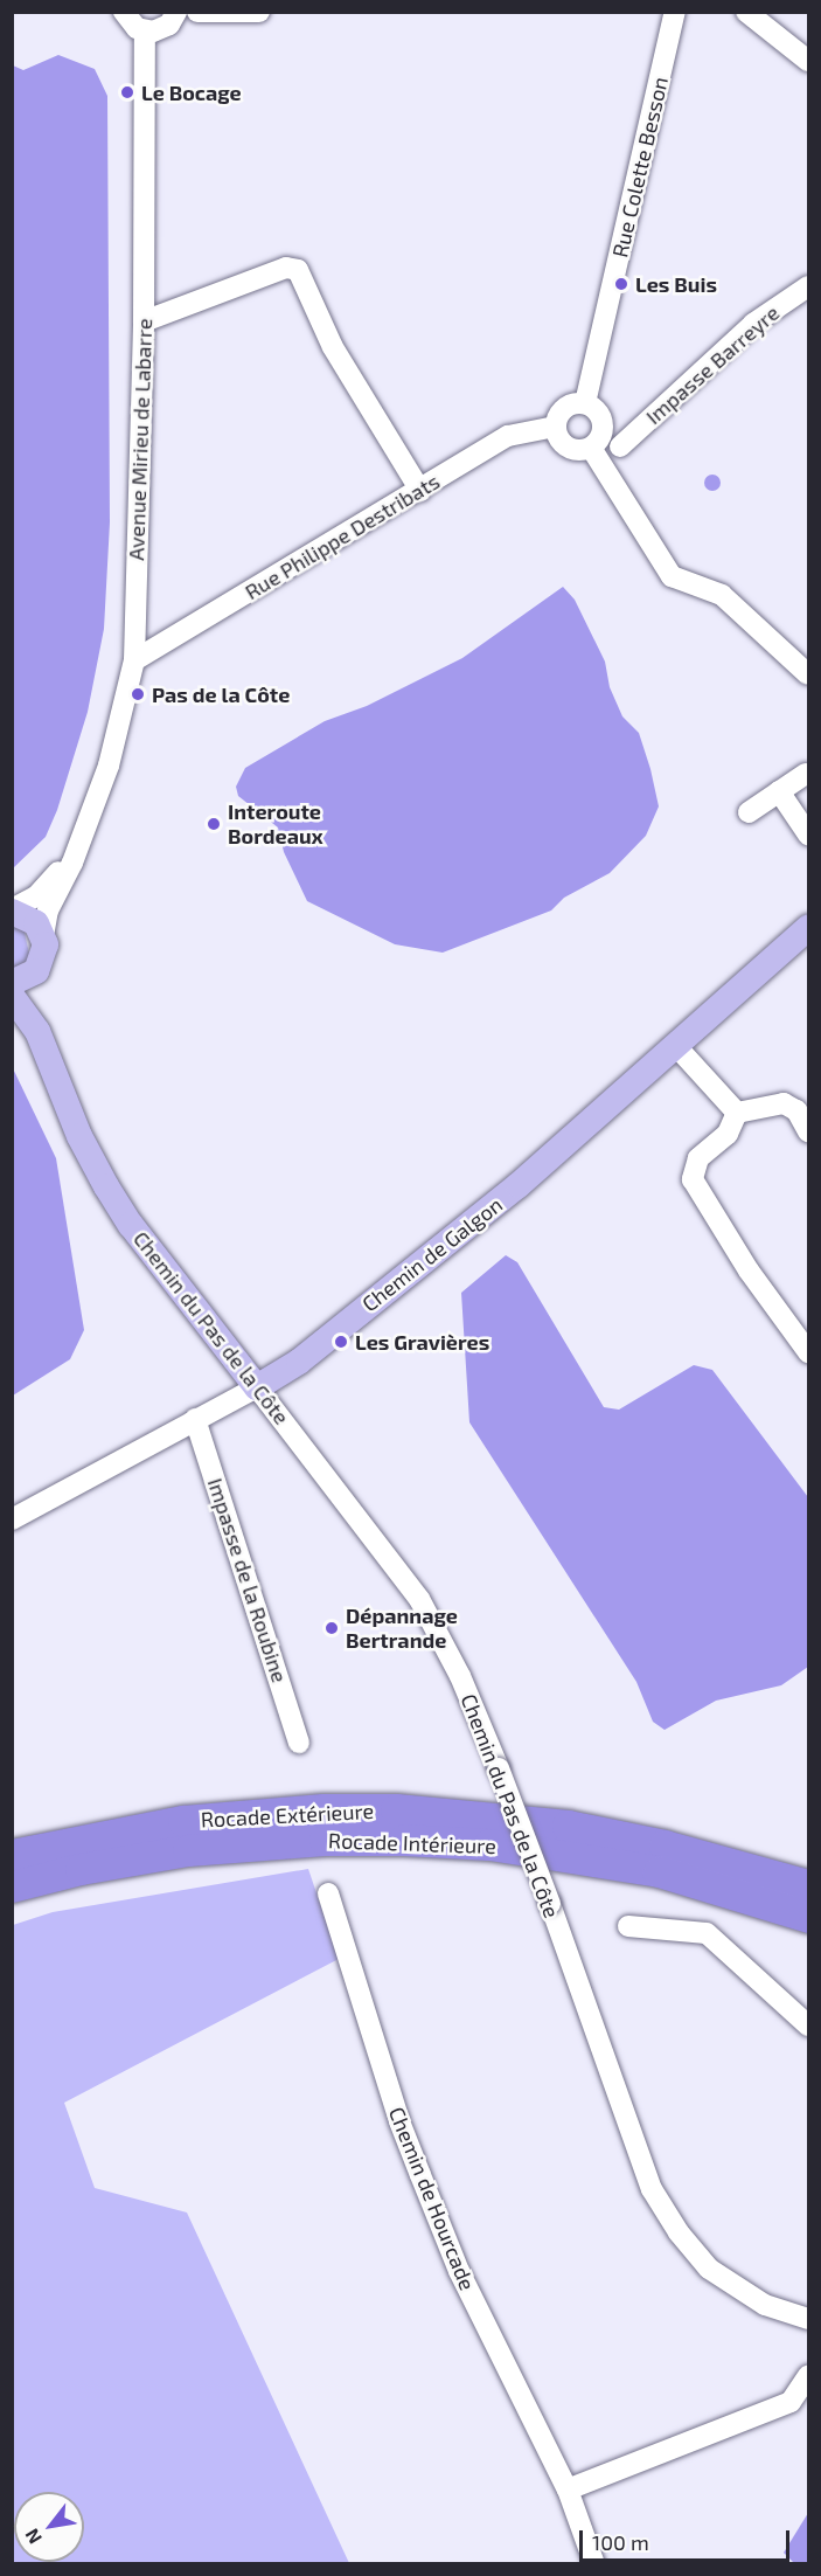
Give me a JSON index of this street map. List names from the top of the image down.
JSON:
{
  "streets": {
    "highway": ["Rocade Extérieure", "Rocade Intérieure"],
    "main road": ["Chemin de Galgon", "Chemin du Pas de la Côte"],
    "street": [
      "Rue Colette Besson",
      "Impasse Barreyre",
      "Avenue Mirieu de Labarre",
      "Rue Philippe Destribats",
      "Impasse de la Roubine",
      "Chemin de Hourcade"
    ]
  },
  "crossings": [
    ["Rue Colette Besson", "Rue Philippe Destribats"],
    ["Avenue Mirieu de Labarre", "Rue Philippe Destribats"],
    ["Avenue Mirieu de Labarre", "Chemin du Pas de la Côte"],
    ["Chemin de Galgon", "Chemin du Pas de la Côte"],
    ["Chemin de Galgon", "Impasse de la Roubine"]
  ],
  "places": [
    "Le Bocage",
    "Les Buis",
    "Pas de la Côte",
    "Interoute Bordeaux",
    "Les Gravières",
    "Dépannage Bertrande"
  ],
  "scale_bar": "100 m",
  "north": "bottom left"
}
